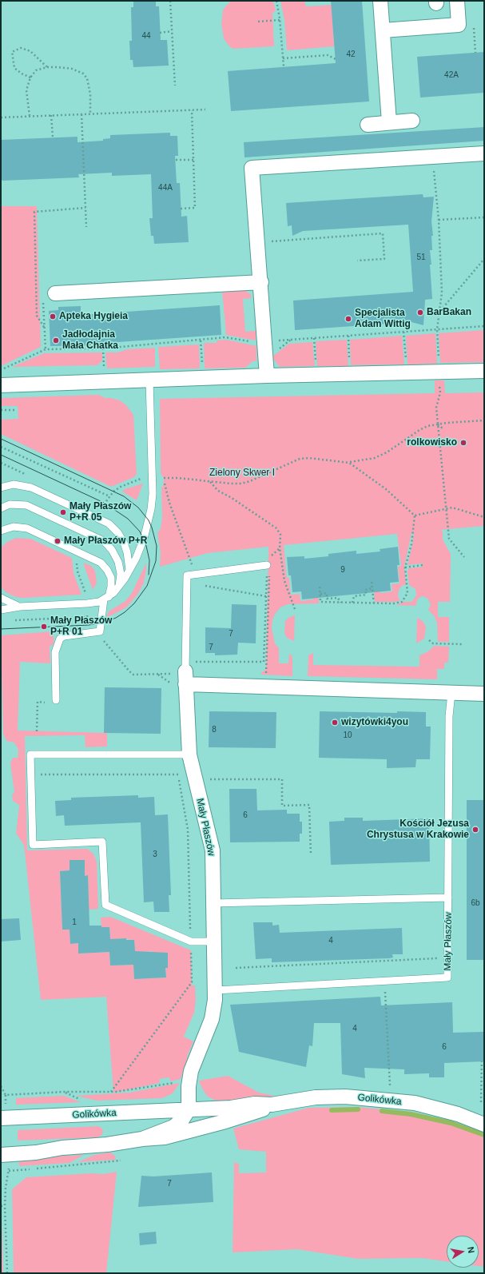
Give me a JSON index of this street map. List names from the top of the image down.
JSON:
{
  "streets": {
    "street": ["Mały Płaszów", "Golikówka"]
  },
  "crossings": [
    ["Mały Płaszów", "Golikówka"]
  ],
  "parks": ["Zielony Skwer I"],
  "places": [
    "BarBakan",
    "Apteka Hygieia",
    "Specjalista Adam Wittig",
    "Jadłodajnia Mała Chatka",
    "rolkowisko",
    "Mały Płaszów P+R 05",
    "Mały Płaszów P+R",
    "Mały Płaszów P+R 01",
    "wizytówki4you",
    "Kościół Jezusa Chrystusa w Krakowie"
  ],
  "house_numbers": [
    "44",
    "42",
    "42A",
    "44A",
    "51",
    "9",
    "7",
    "7",
    "8",
    "10",
    "6",
    "3",
    "6b",
    "1",
    "4",
    "4",
    "6",
    "7"
  ],
  "north": "right"
}
